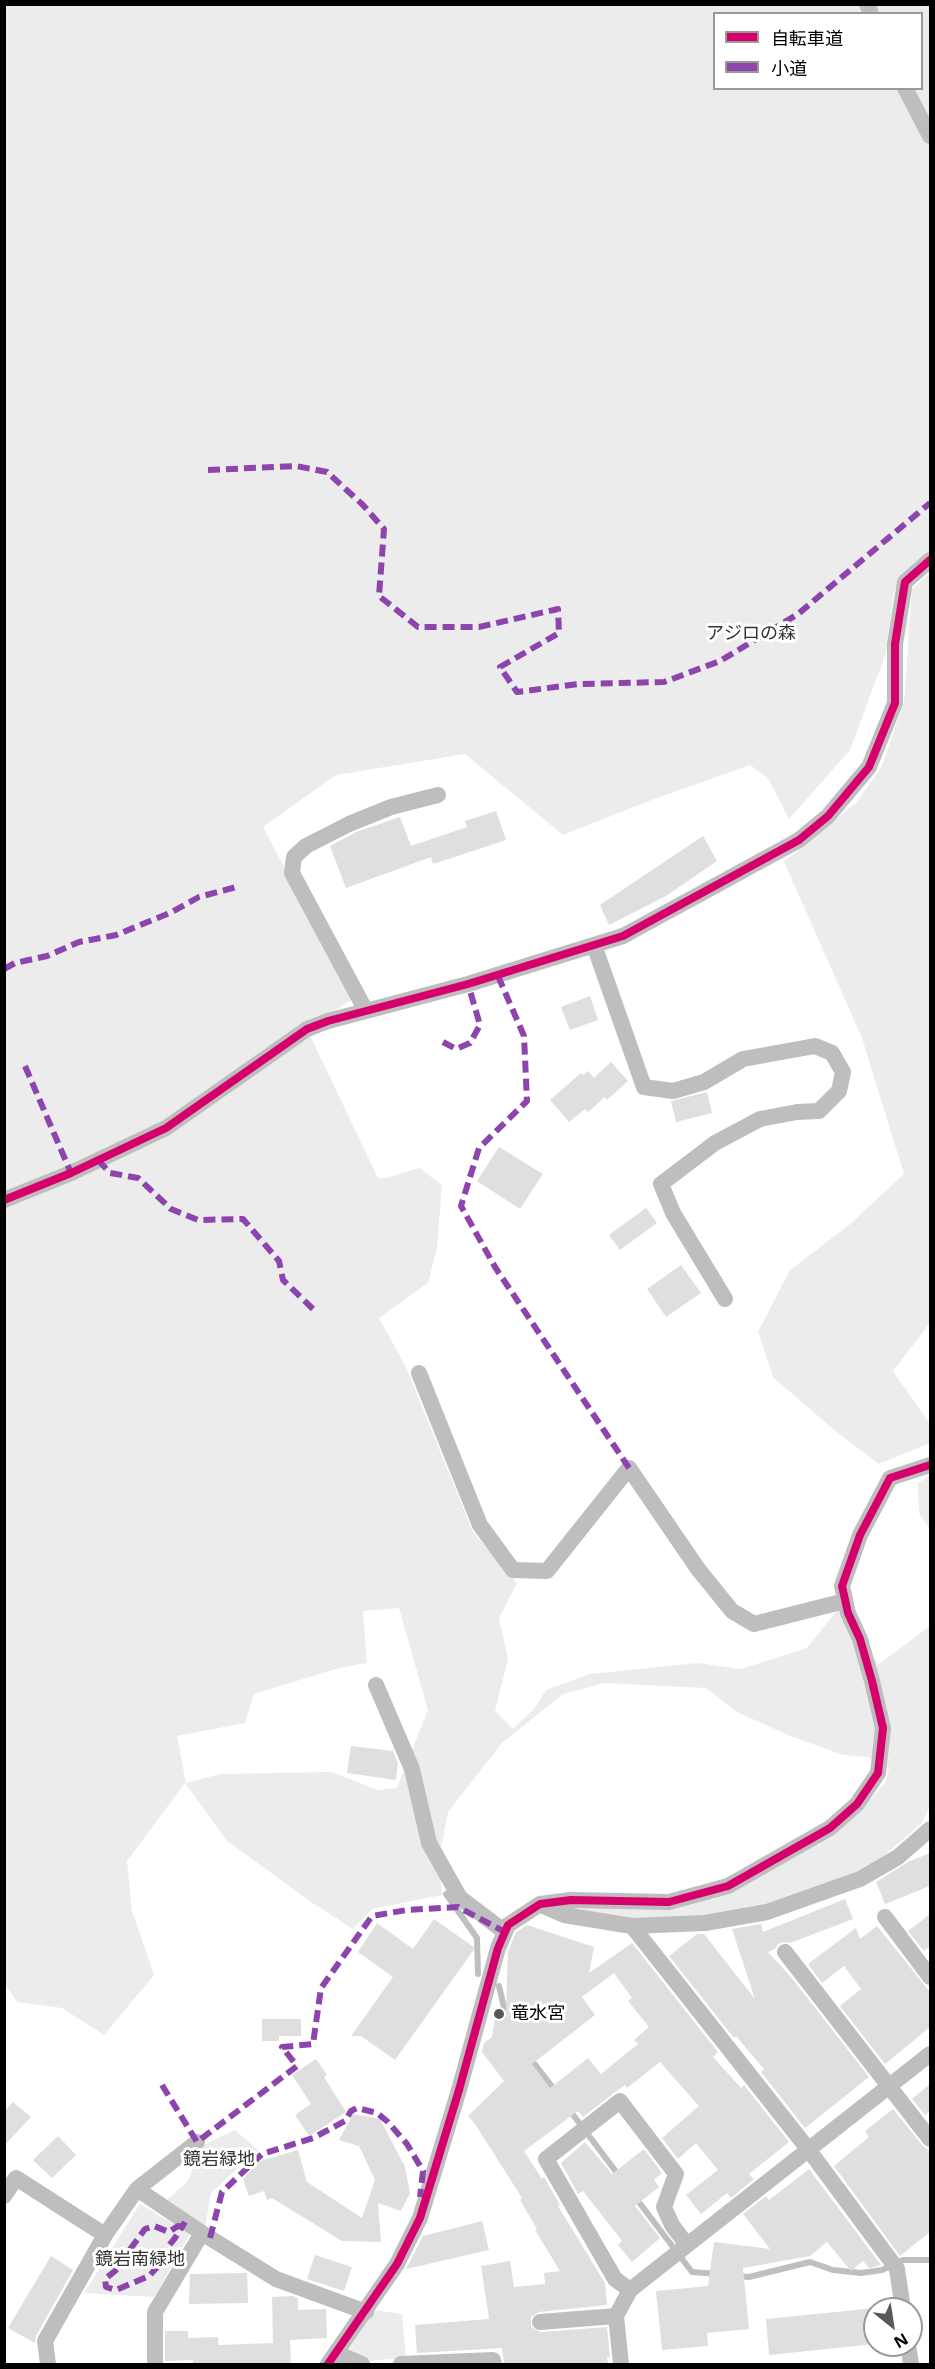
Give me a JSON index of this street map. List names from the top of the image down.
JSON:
{
  "parks": ["アジロの森", "鏡岩緑地", "鏡岩南緑地"],
  "places": ["竜水宮"],
  "legend": ["自転車道", "小道"],
  "north": "bottom right"
}
